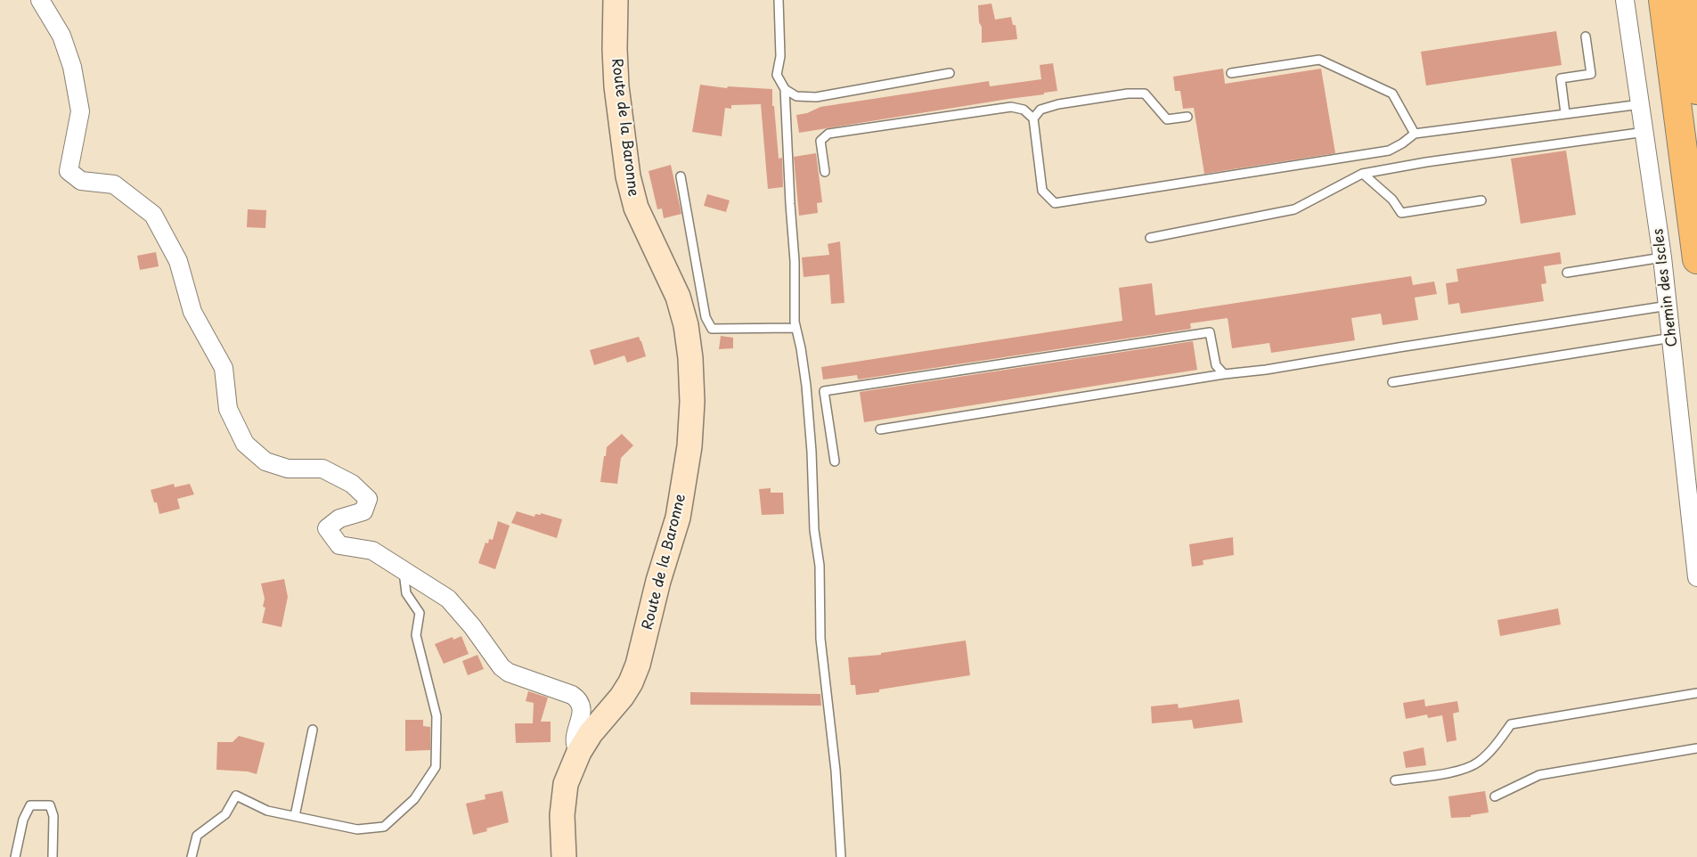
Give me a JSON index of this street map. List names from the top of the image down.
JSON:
{
  "streets": {
    "main road": ["Route de la Baronne"],
    "street": ["Chemin des Iscles"]
  }
}
